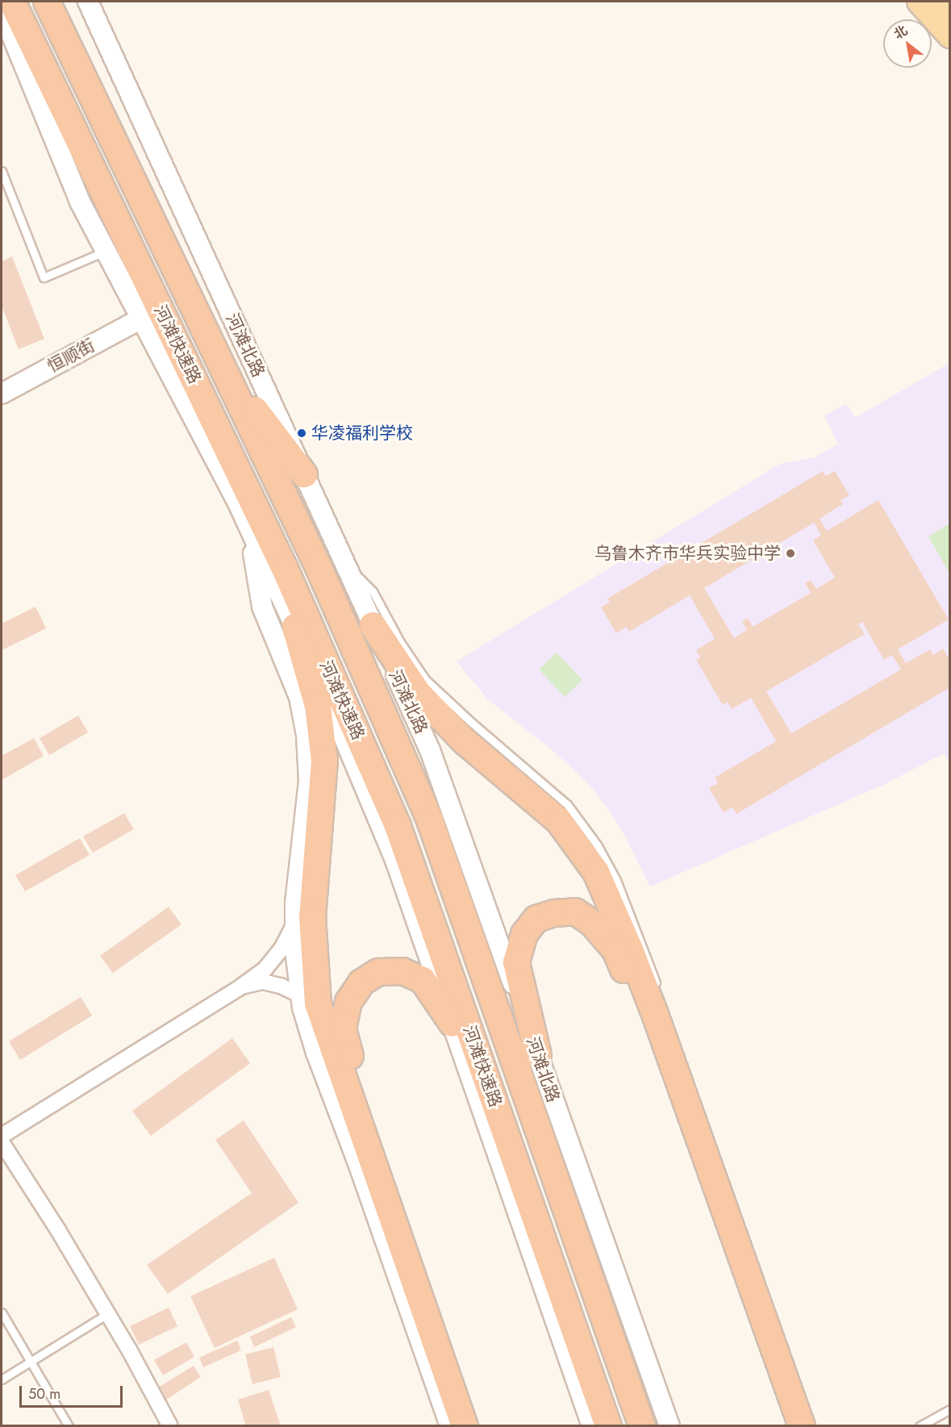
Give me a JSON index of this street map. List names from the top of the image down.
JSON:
{
  "streets": {
    "highway": ["河滩快速路"],
    "street": ["河滩北路", "恒顺街"]
  },
  "places": ["华凌福利学校", "乌鲁木齐市华兵实验中学"],
  "scale_bar": "50 m",
  "north": "top left"
}
